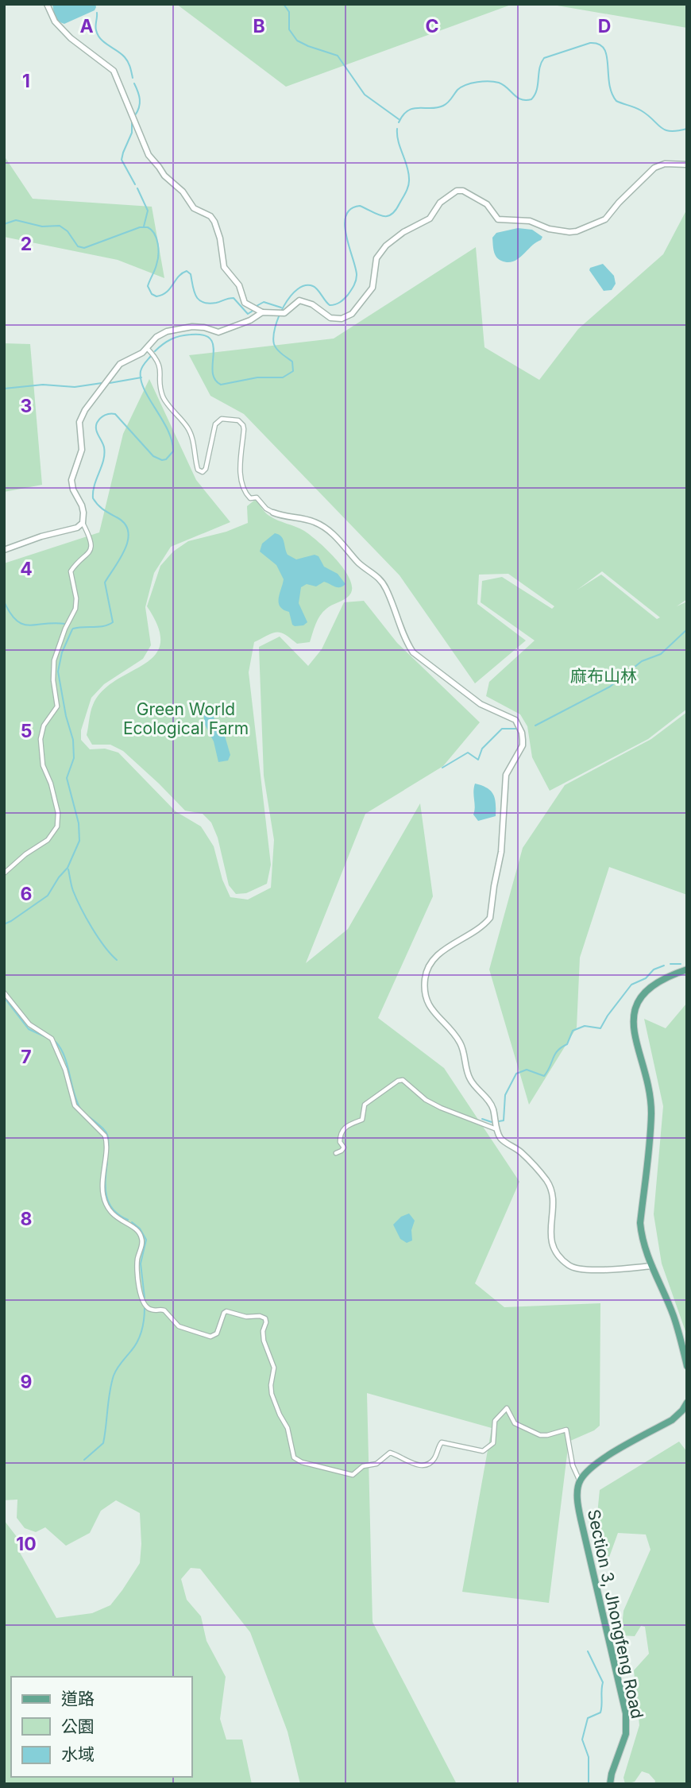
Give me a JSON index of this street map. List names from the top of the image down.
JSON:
{
  "streets": {
    "main road": ["Section 3, Jhongfeng Road"]
  },
  "parks": ["麻布山林", "Green World Ecological Farm"],
  "legend": ["道路", "公園", "水域"],
  "grid": {
    "columns": [
      "A",
      "B",
      "C",
      "D"
    ],
    "rows": [
      "1",
      "2",
      "3",
      "4",
      "5",
      "6",
      "7",
      "8",
      "9",
      "10"
    ]
  }
}
